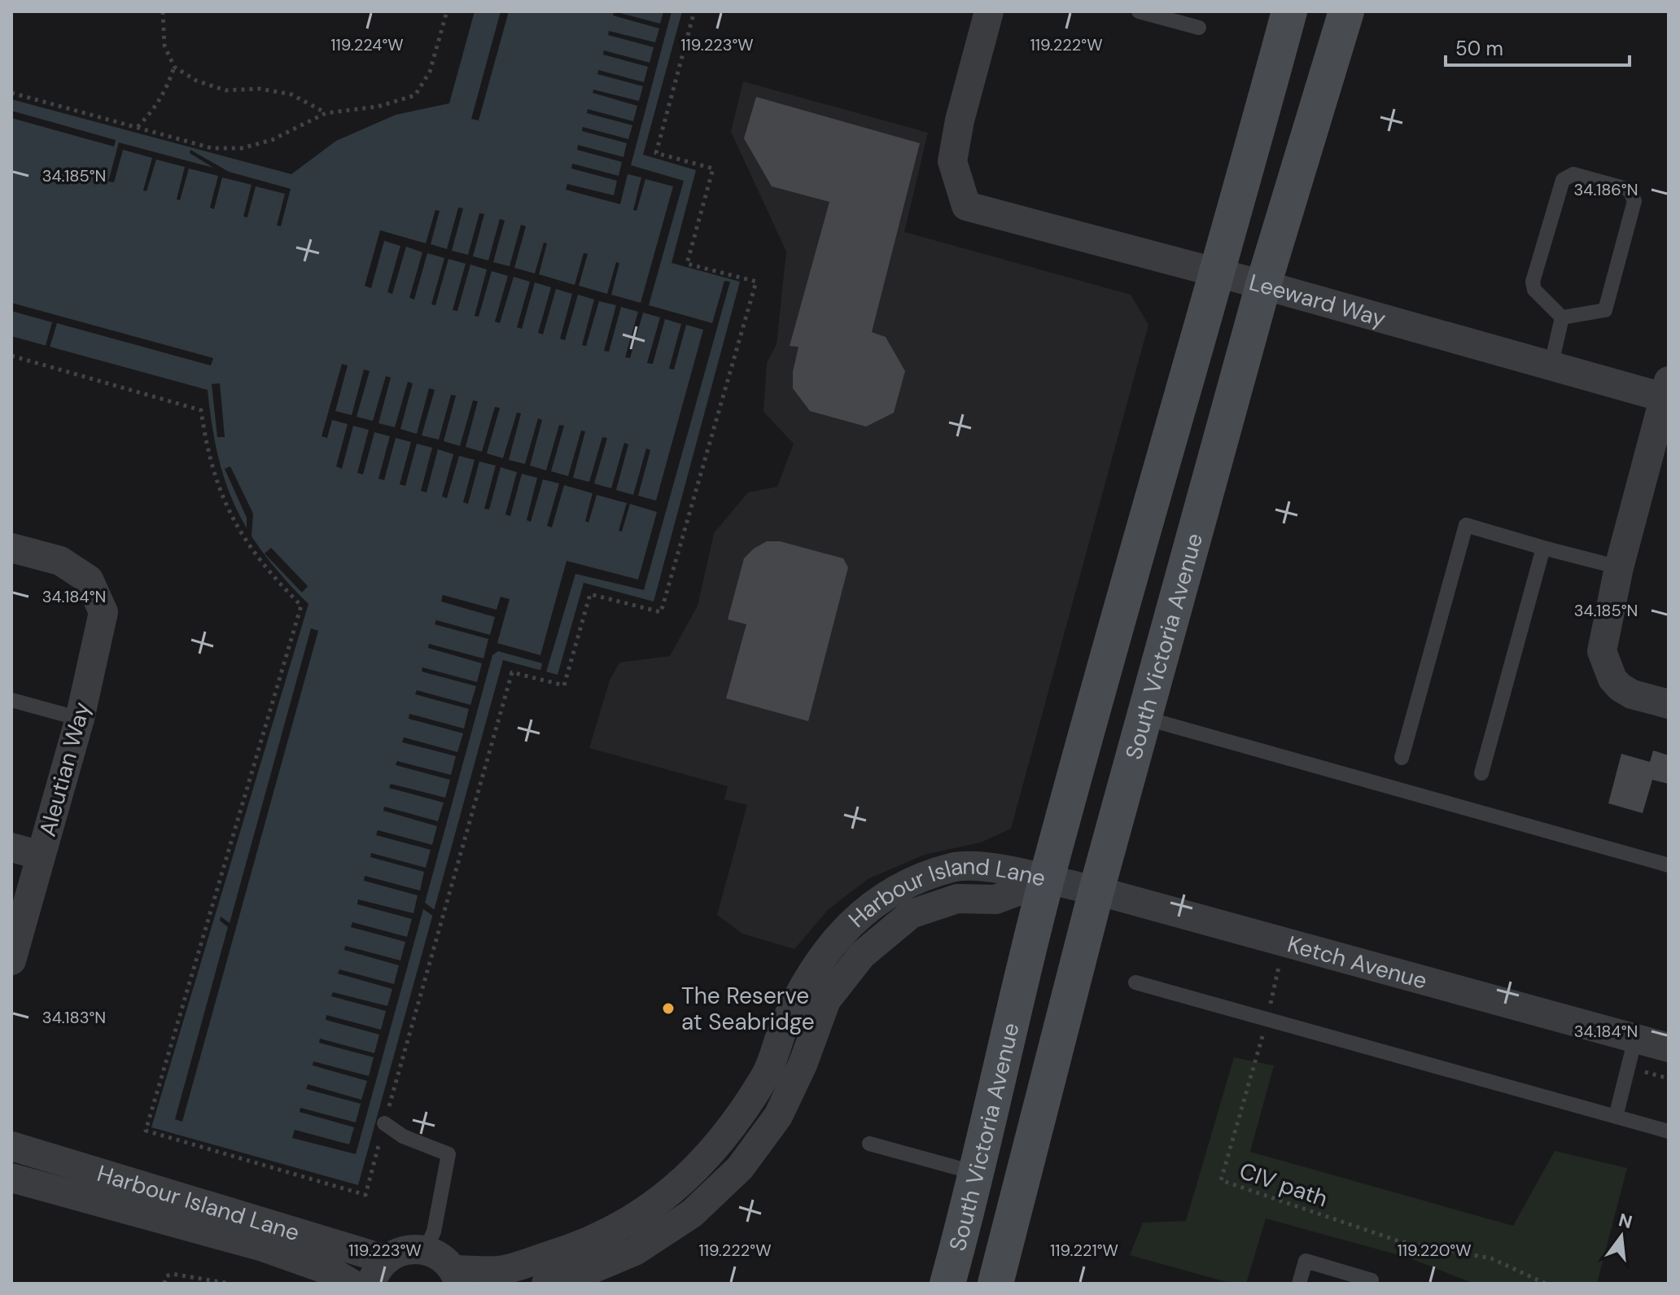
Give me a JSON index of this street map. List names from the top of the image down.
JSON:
{
  "streets": {
    "main road": ["South Victoria Avenue"],
    "street": [
      "Leeward Way",
      "Aleutian Way",
      "Harbour Island Lane",
      "Ketch Avenue"
    ],
    "path": ["CIV path"]
  },
  "crossings": [
    ["Leeward Way", "South Victoria Avenue"],
    ["South Victoria Avenue", "Harbour Island Lane"],
    ["South Victoria Avenue", "Ketch Avenue"],
    ["Harbour Island Lane", "Ketch Avenue"]
  ],
  "places": ["The Reserve at Seabridge"],
  "scale_bar": "50 m",
  "north": "top",
  "coordinates": [
    "119.224°W",
    "119.223°W",
    "119.222°W",
    "34.185°N",
    "34.186°N",
    "34.184°N",
    "34.183°N",
    "119.221°W",
    "119.220°W"
  ]
}
